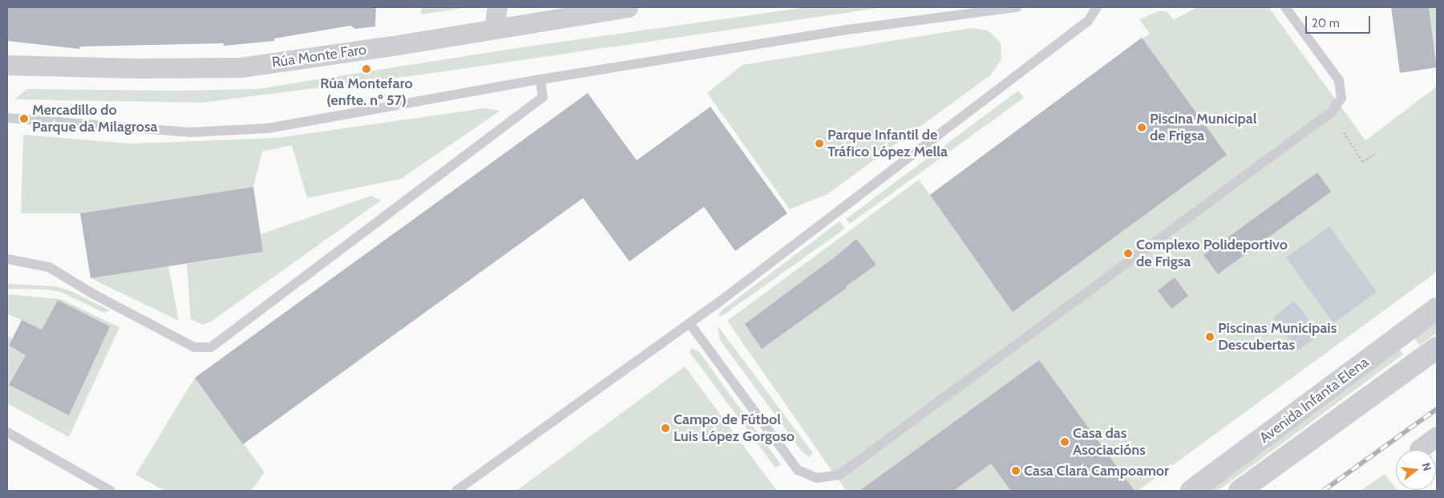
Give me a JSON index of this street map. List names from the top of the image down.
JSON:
{
  "streets": {
    "street": ["Rúa Monte Faro", "Avenida Infanta Elena"]
  },
  "places": [
    "Rúa Montefaro (enfte. nº 57)",
    "Mercadillo do Parque da Milagrosa",
    "Piscina Municipal de Frigsa",
    "Parque Infantil de Tráfico López Mella",
    "Complexo Polideportivo de Frigsa",
    "Piscinas Municipais Descubertas",
    "Campo de Fútbol Luis López Gorgoso",
    "Casa das Asociacións",
    "Casa Clara Campoamor"
  ],
  "scale_bar": "20 m",
  "north": "right"
}
